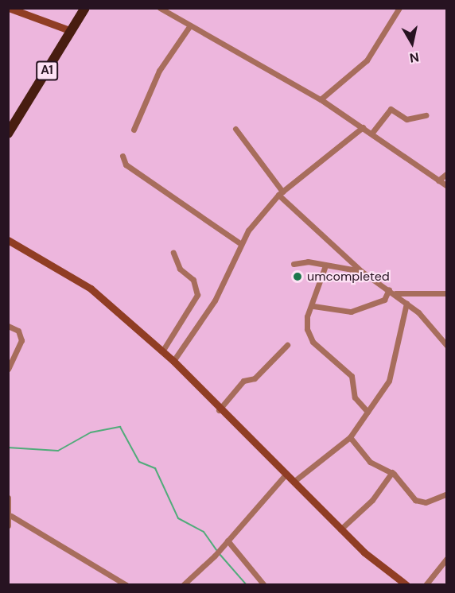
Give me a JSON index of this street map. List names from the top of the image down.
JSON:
{
  "streets": {
    "highway": ["A1"]
  },
  "places": ["umcompleted"],
  "north": "bottom"
}
